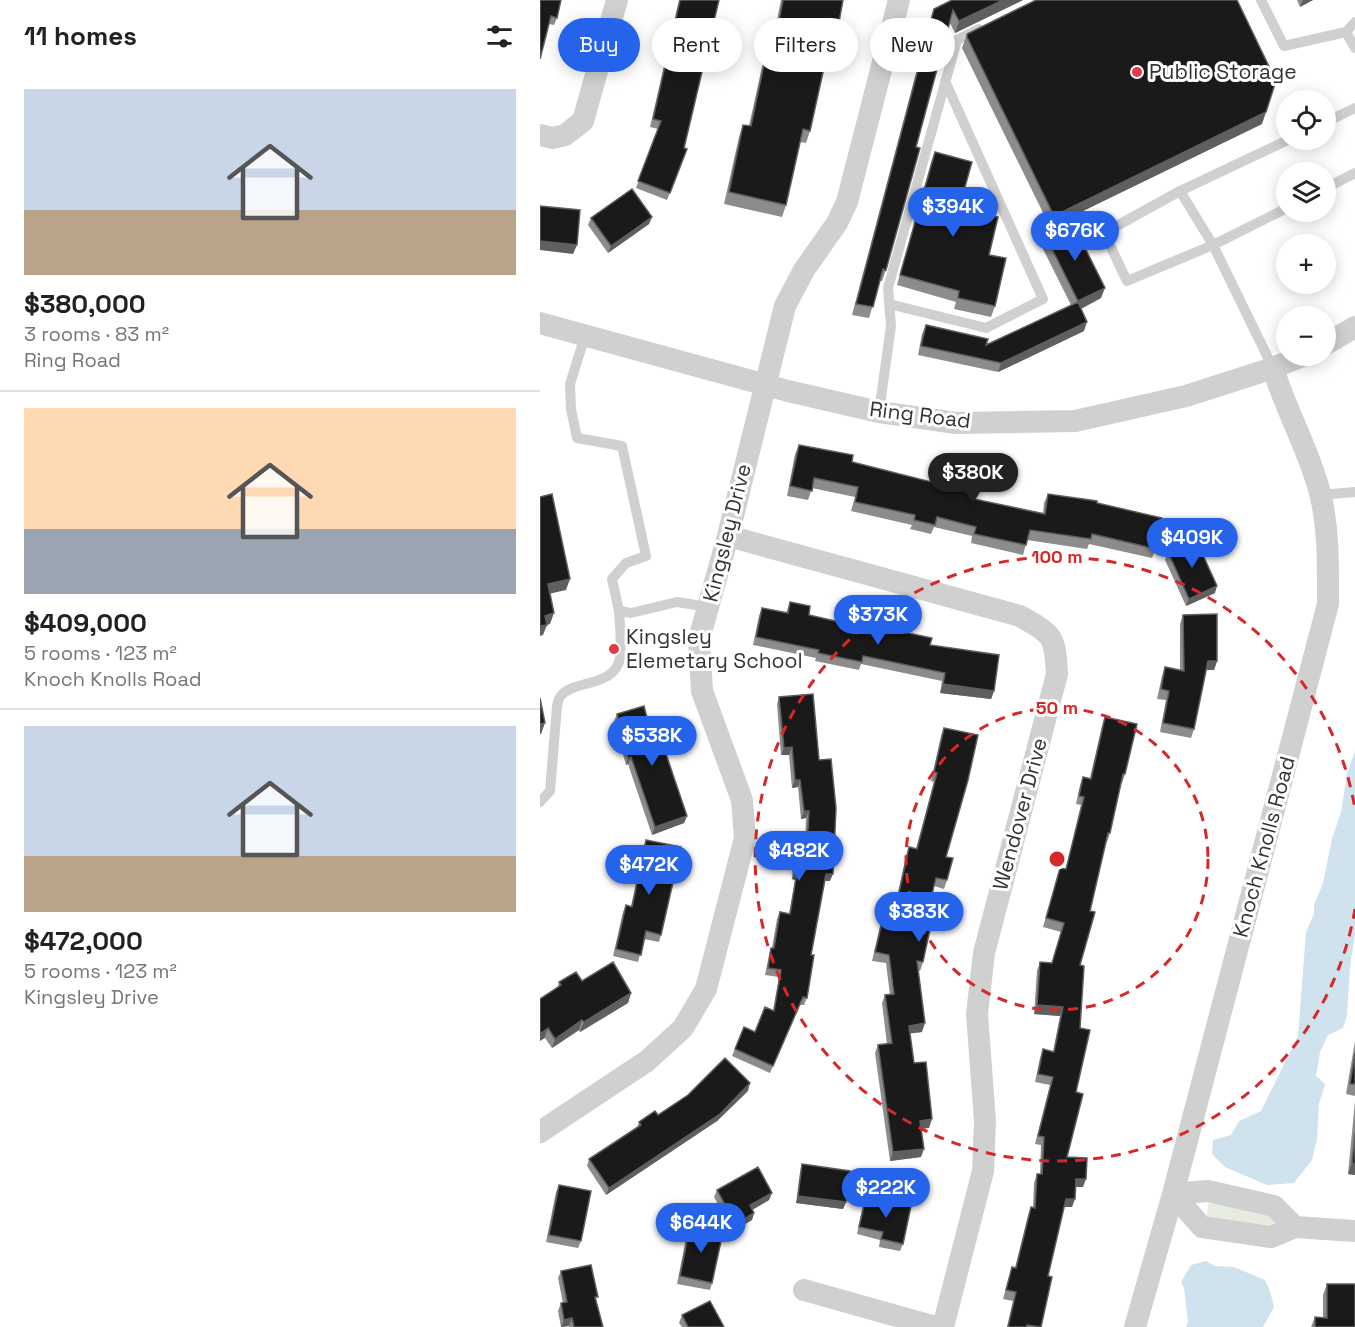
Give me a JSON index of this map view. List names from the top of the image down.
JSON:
{
  "streets": {
    "street": [
      "Ring Road",
      "Kingsley Drive",
      "Wendover Drive",
      "Knoch Knolls Road"
    ]
  },
  "crossings": [
    ["Ring Road", "Kingsley Drive"],
    ["Ring Road", "Knoch Knolls Road"],
    ["Kingsley Drive", "Wendover Drive"]
  ],
  "places": ["Public Storage", "Kingsley Elemetary School"],
  "page": {
    "heading": "11 homes",
    "chip": [
      "Buy",
      "Rent",
      "Filters",
      "New"
    ],
    "list": [
      {
        "name": "$380,000",
        "note": "3 rooms · 83 m² · Ring Road"
      },
      {
        "name": "$409,000",
        "note": "5 rooms · 123 m² · Knoch Knolls Road"
      },
      {
        "name": "$472,000",
        "note": "5 rooms · 123 m² · Kingsley Drive"
      }
    ],
    "map_buttons": ["+", "−"],
    "price": [
      "$394K",
      "$676K",
      "$380K",
      "$409K",
      "$373K",
      "$538K",
      "$482K",
      "$472K",
      "$383K",
      "$222K",
      "$644K"
    ]
  },
  "rings": ["100 m", "50 m"]
}
